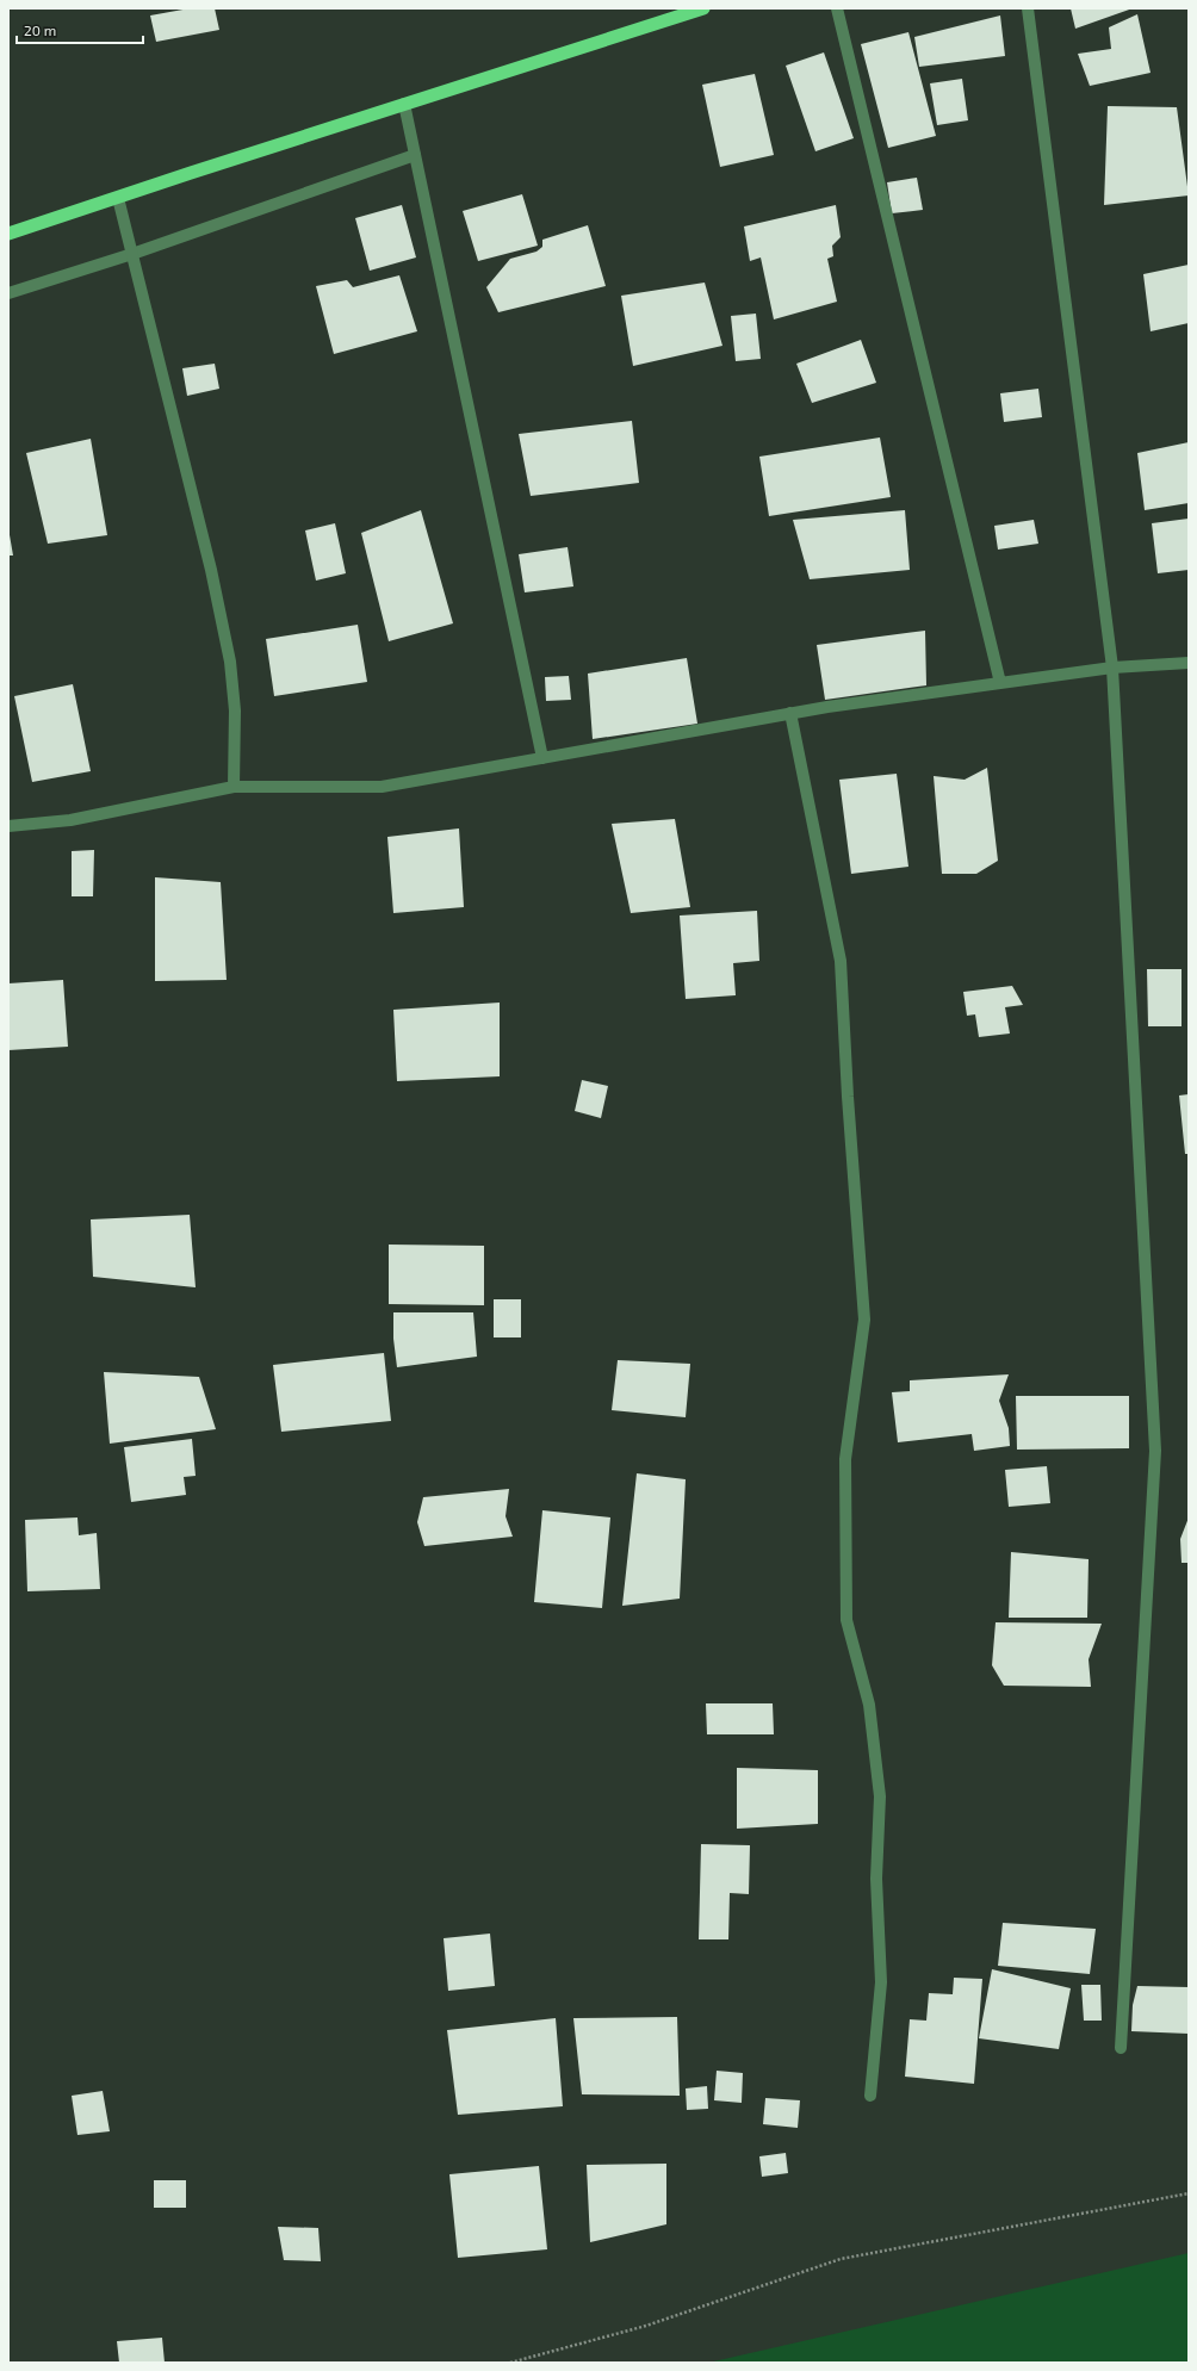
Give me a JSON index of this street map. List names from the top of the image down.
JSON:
{
  "scale_bar": "20 m"
}
